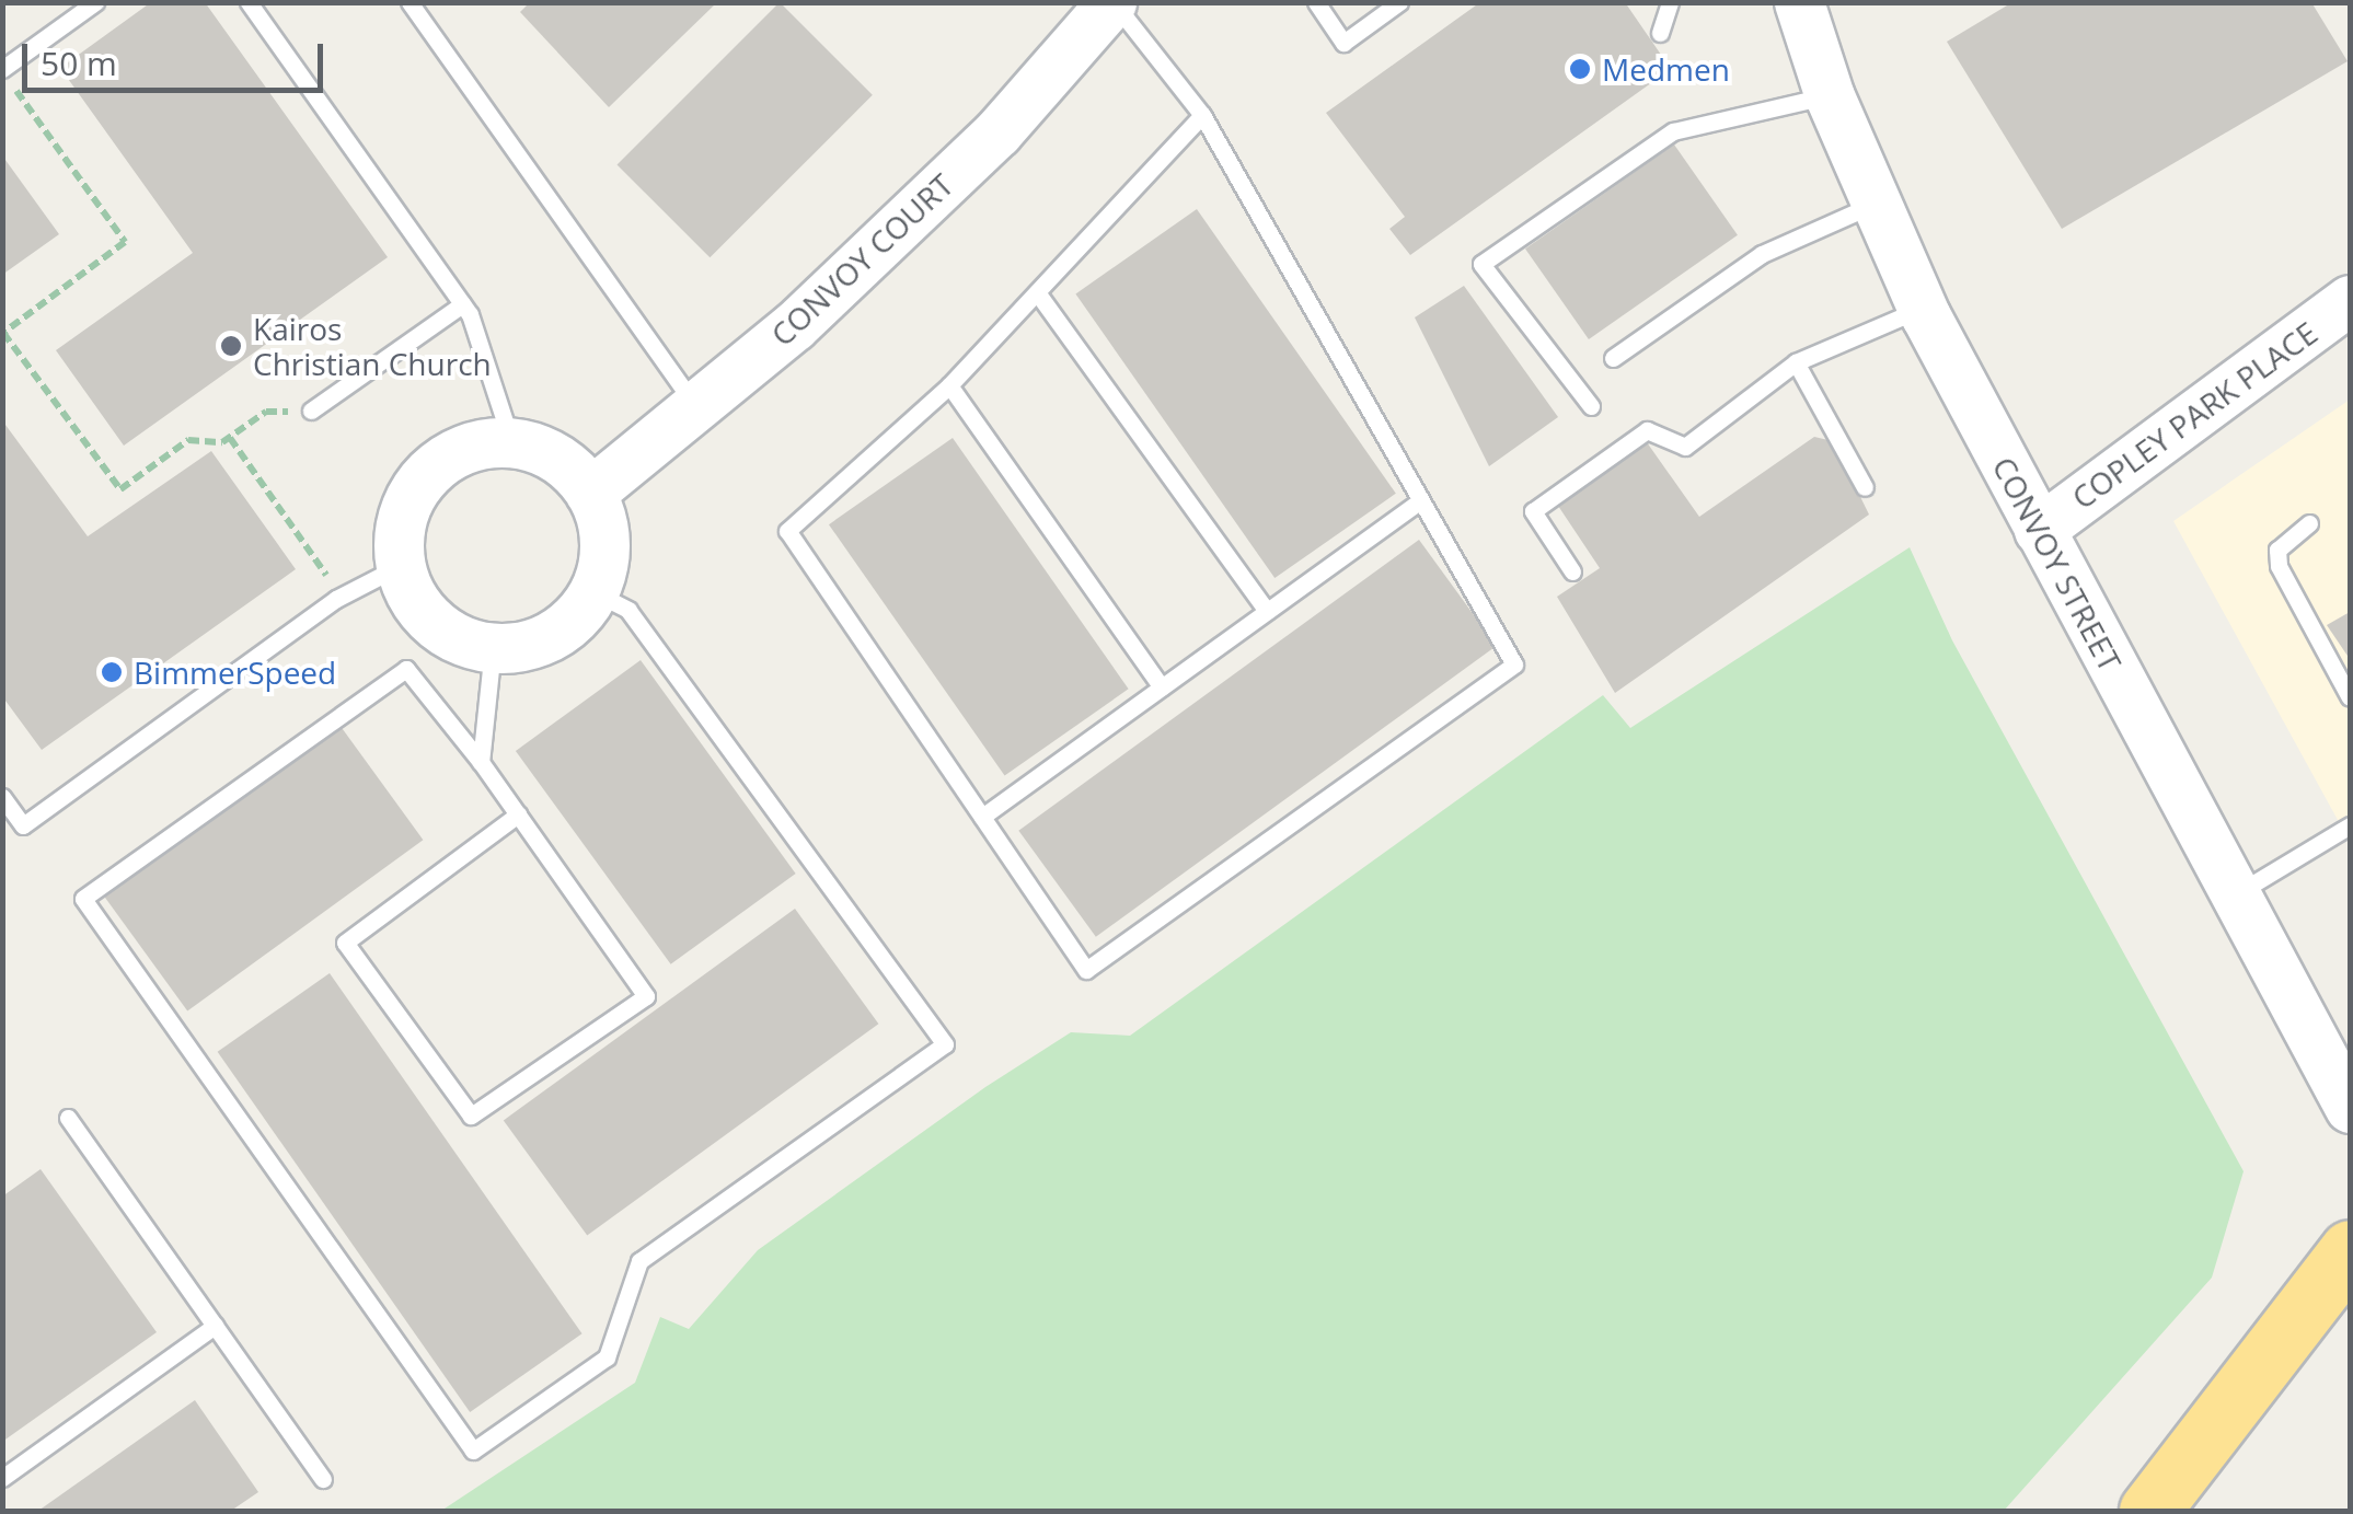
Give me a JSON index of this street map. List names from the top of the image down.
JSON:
{
  "streets": {
    "main road": ["CONVOY COURT", "COPLEY PARK PLACE", "CONVOY STREET"]
  },
  "crossings": [
    ["COPLEY PARK PLACE", "CONVOY STREET"]
  ],
  "places": ["Medmen", "Kairos Christian Church", "BimmerSpeed"],
  "scale_bar": "50 m"
}
